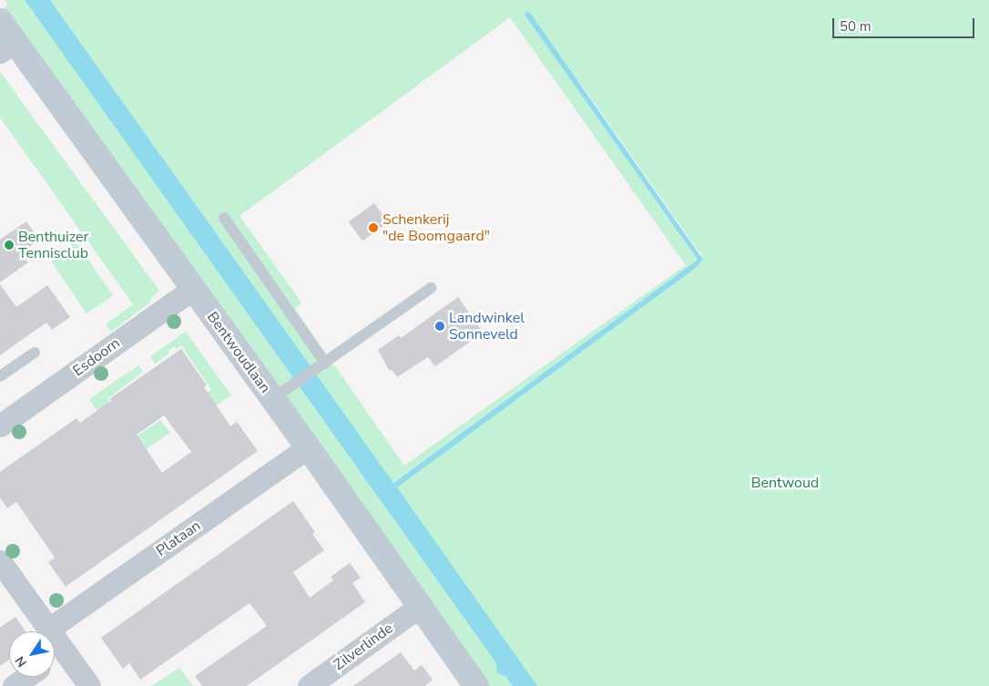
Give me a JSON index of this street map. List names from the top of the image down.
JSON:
{
  "streets": {
    "main road": ["Bentwoudlaan"],
    "street": ["Esdoorn", "Plataan", "Zilverlinde"]
  },
  "crossings": [
    ["Bentwoudlaan", "Esdoorn"],
    ["Bentwoudlaan", "Plataan"],
    ["Bentwoudlaan", "Zilverlinde"]
  ],
  "parks": ["Bentwoud"],
  "places": ["Schenkerij \"de Boomgaard\"", "Benthuizer Tennisclub", "Landwinkel Sonneveld"],
  "scale_bar": "50 m",
  "north": "bottom left"
}
